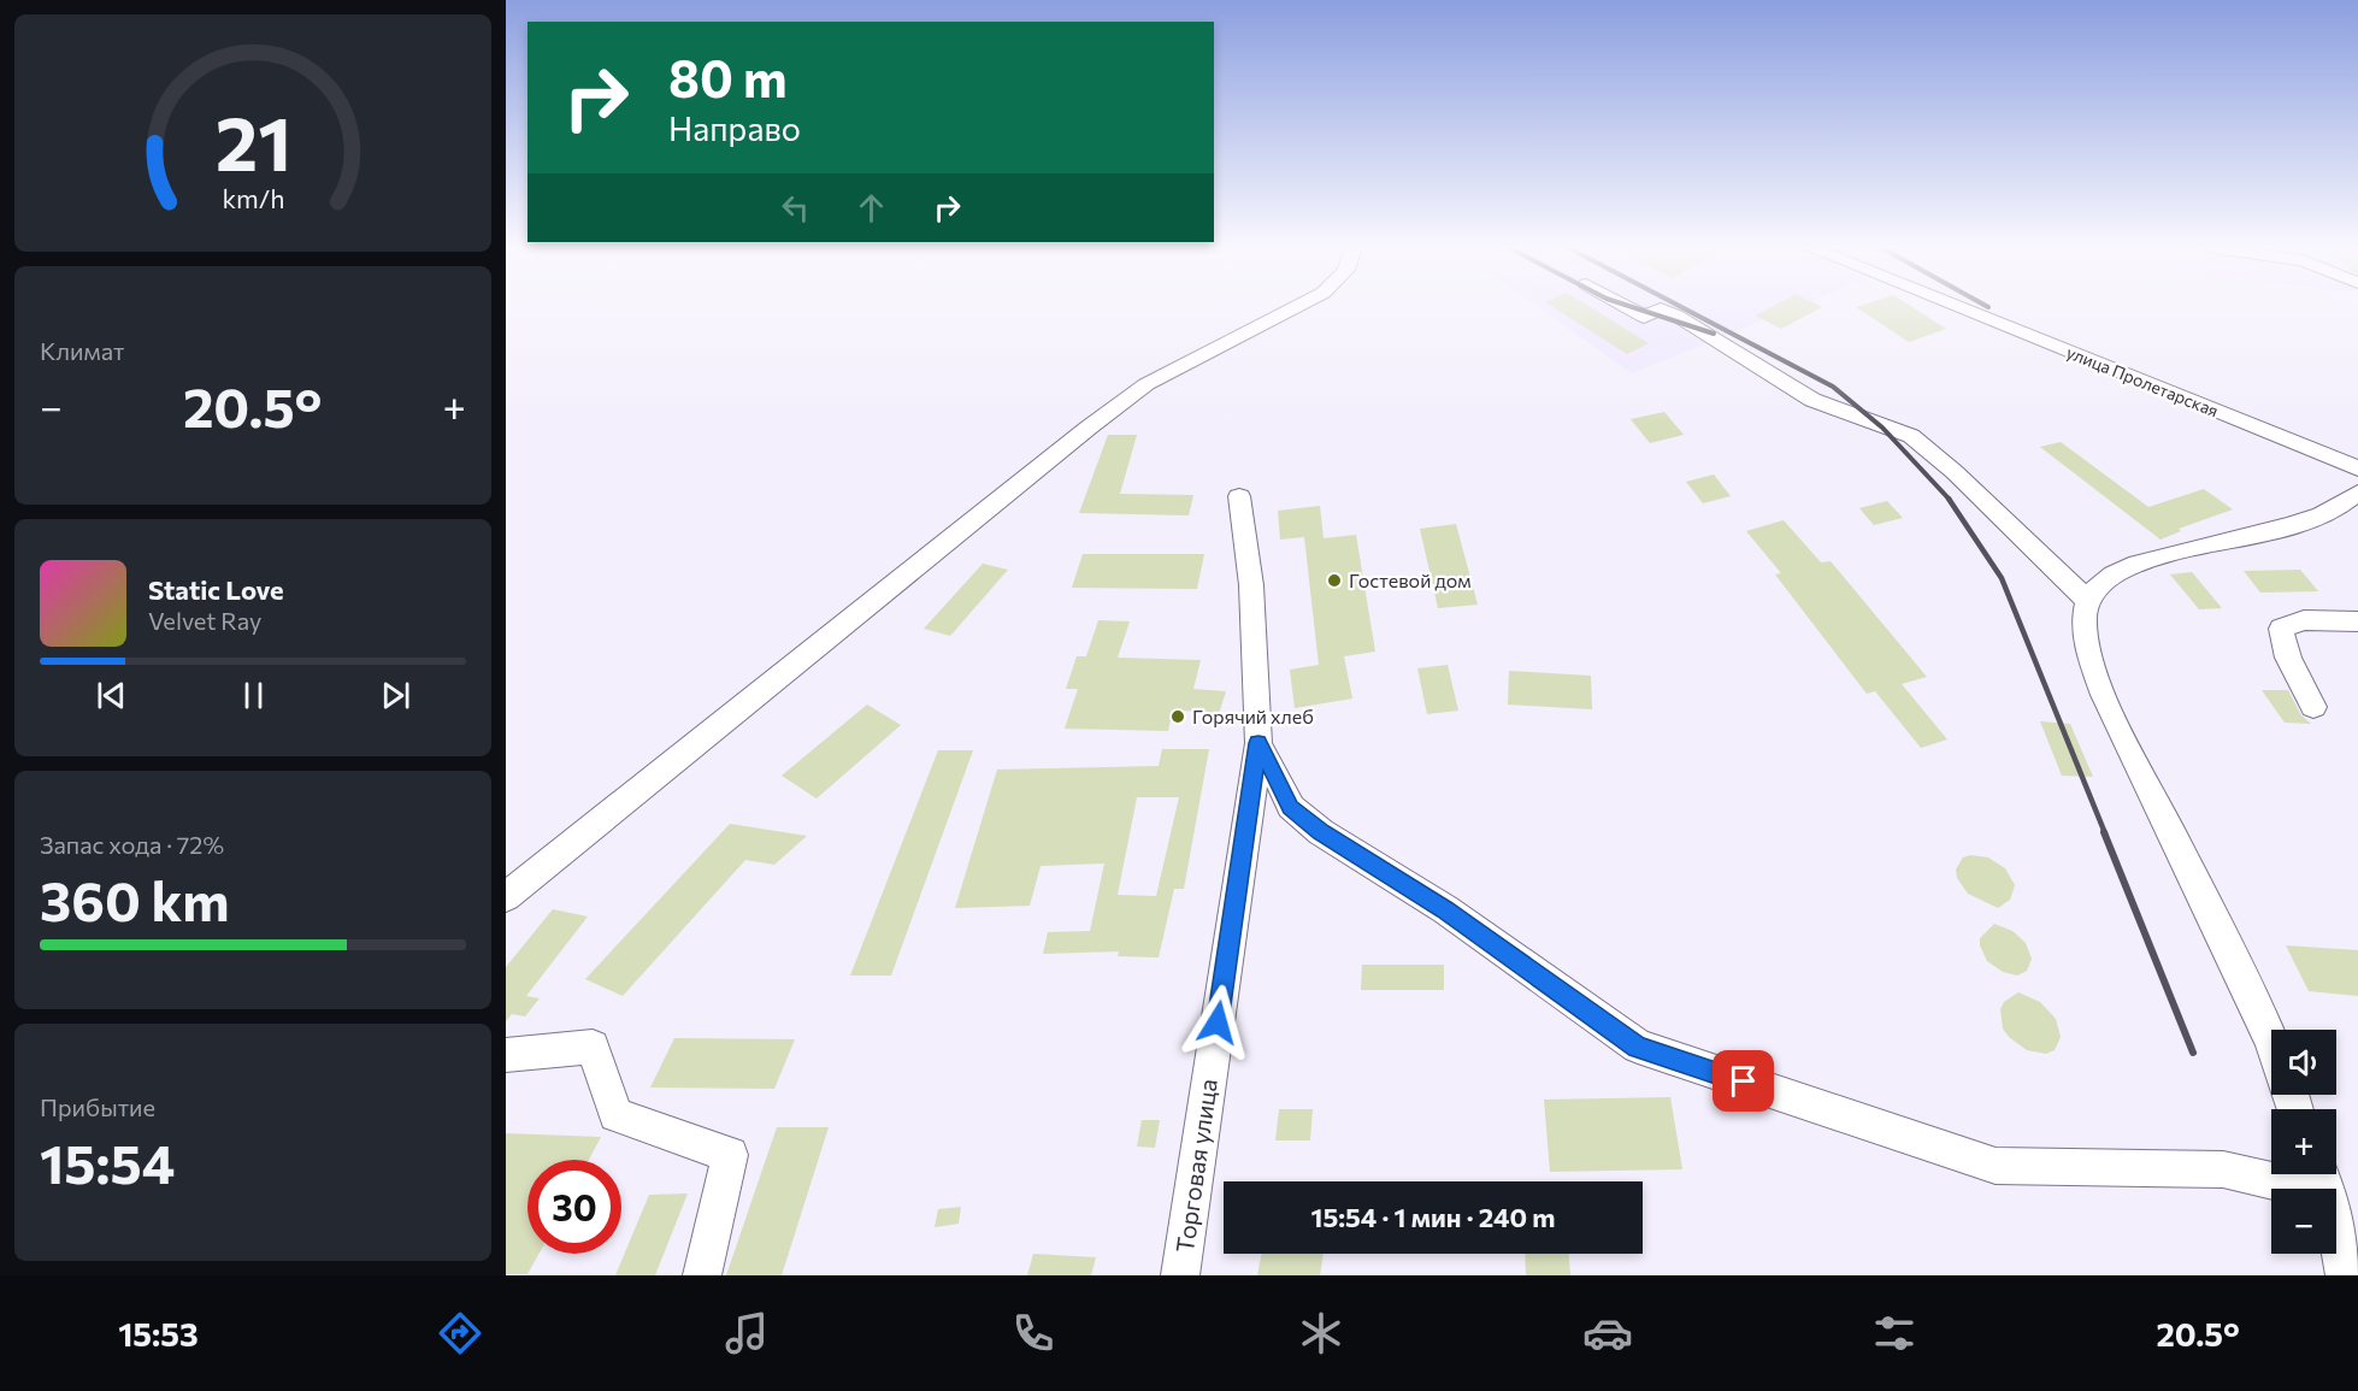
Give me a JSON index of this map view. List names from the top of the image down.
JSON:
{
  "streets": {
    "street": ["улица Пролетарская", "Торговая улица"]
  },
  "places": ["Гостевой дом", "Горячий хлеб"],
  "page": {
    "turn": ["80 m", "Направо"],
    "tile": [
      "Климат",
      ["Запас хода · 72%", "360 km"],
      ["Прибытие", "15:54"]
    ],
    "heat": ["−", "20.5°", "+"],
    "song": ["Static Love", "Velvet Ray"],
    "map_buttons": ["+", "−"],
    "limit": "30",
    "trip": "15:54 · 1 мин · 240 m",
    "tabs": ["15:53", "20.5°"],
    "gauge": ["21", "km/h"]
  }
}
